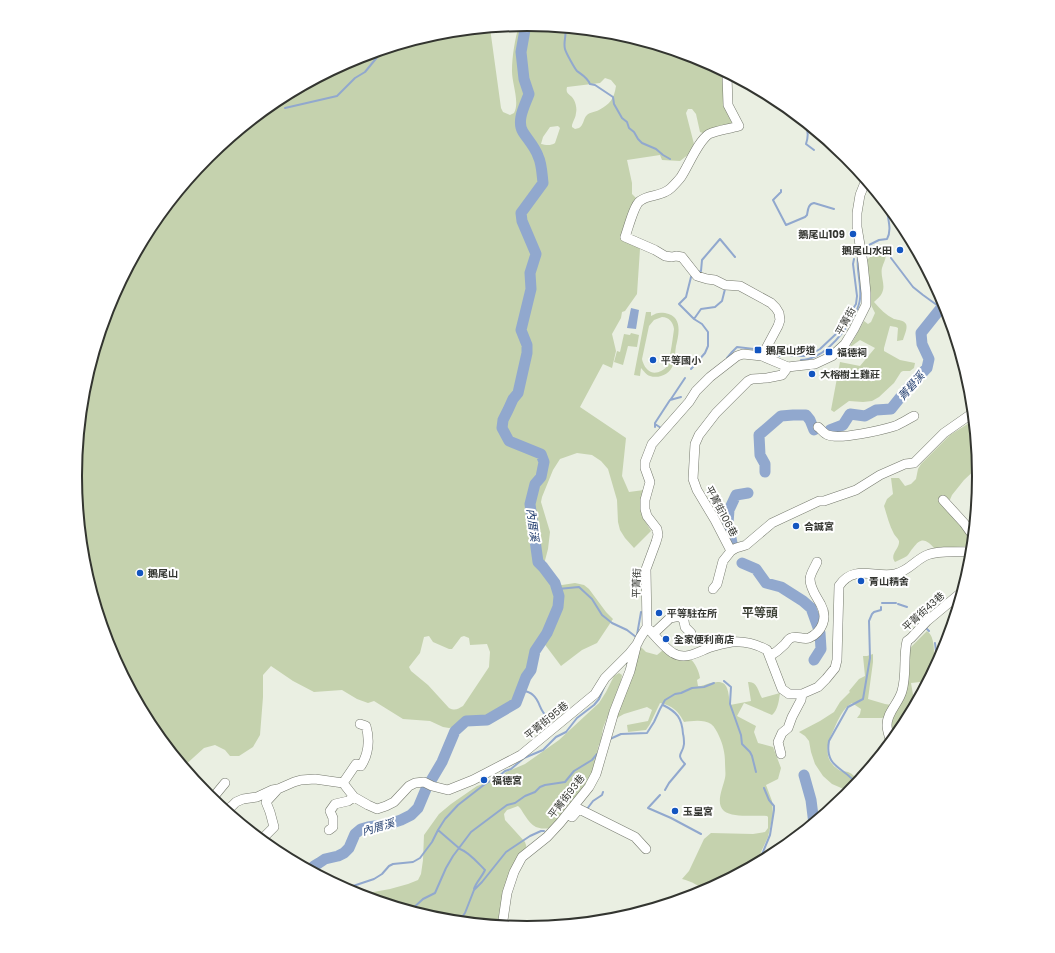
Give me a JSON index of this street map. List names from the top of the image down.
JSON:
{
  "streets": {
    "street": [
      "平菁街",
      "平菁街106巷",
      "平菁街43巷",
      "平菁街95巷",
      "平菁街93巷"
    ]
  },
  "crossings": [
    ["平菁街", "平菁街106巷"],
    ["平菁街", "平菁街95巷"],
    ["平菁街95巷", "平菁街93巷"]
  ],
  "districts": ["平等頭"],
  "water": ["菁礐溪", "內厝溪"],
  "places": {
    "other": [
      "鵝尾山109",
      "鵝尾山水田",
      "平等國小",
      "大榕樹土雞莊",
      "合誠宮",
      "鵝尾山",
      "青山精舍",
      "平等駐在所",
      "全家便利商店",
      "福德宮",
      "玉皇宮"
    ],
    "transit": ["鵝尾山步道", "福德祠"]
  }
}
